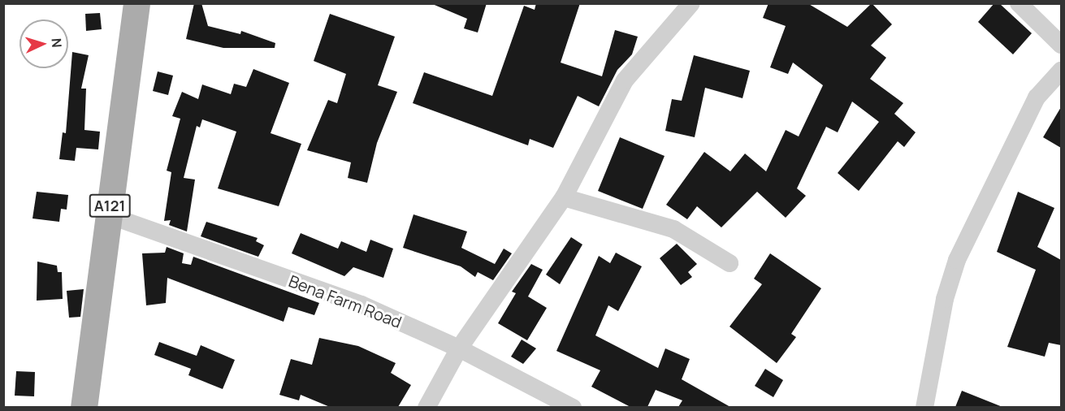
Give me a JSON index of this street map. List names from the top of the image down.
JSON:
{
  "streets": {
    "main road": ["A121"],
    "street": ["Bena Farm Road"]
  },
  "crossings": [
    ["A121", "Bena Farm Road"]
  ],
  "north": "right"
}
